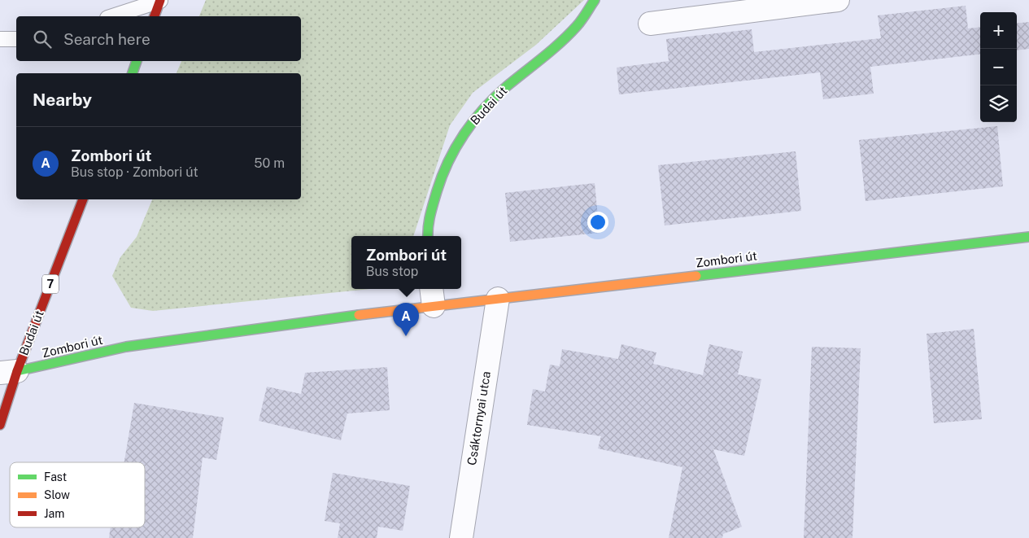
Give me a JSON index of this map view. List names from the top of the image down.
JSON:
{
  "streets": {
    "street": [
      "Budai út",
      "Zombori út",
      "7",
      "Csáktornyai utca"
    ]
  },
  "crossings": [
    ["Budai út", "Zombori út"],
    ["Zombori út", "Csáktornyai utca"]
  ],
  "legend": ["Fast", "Slow", "Jam"],
  "page": {
    "map_buttons": ["+", "−"],
    "search": "Search here",
    "heading": "Nearby",
    "list": [
      {
        "mark": "A",
        "name": "Zombori út",
        "note": "Bus stop · Zombori út",
        "value": "50 m"
      }
    ],
    "popup": ["Zombori út", "Bus stop"],
    "pins": "A"
  }
}
